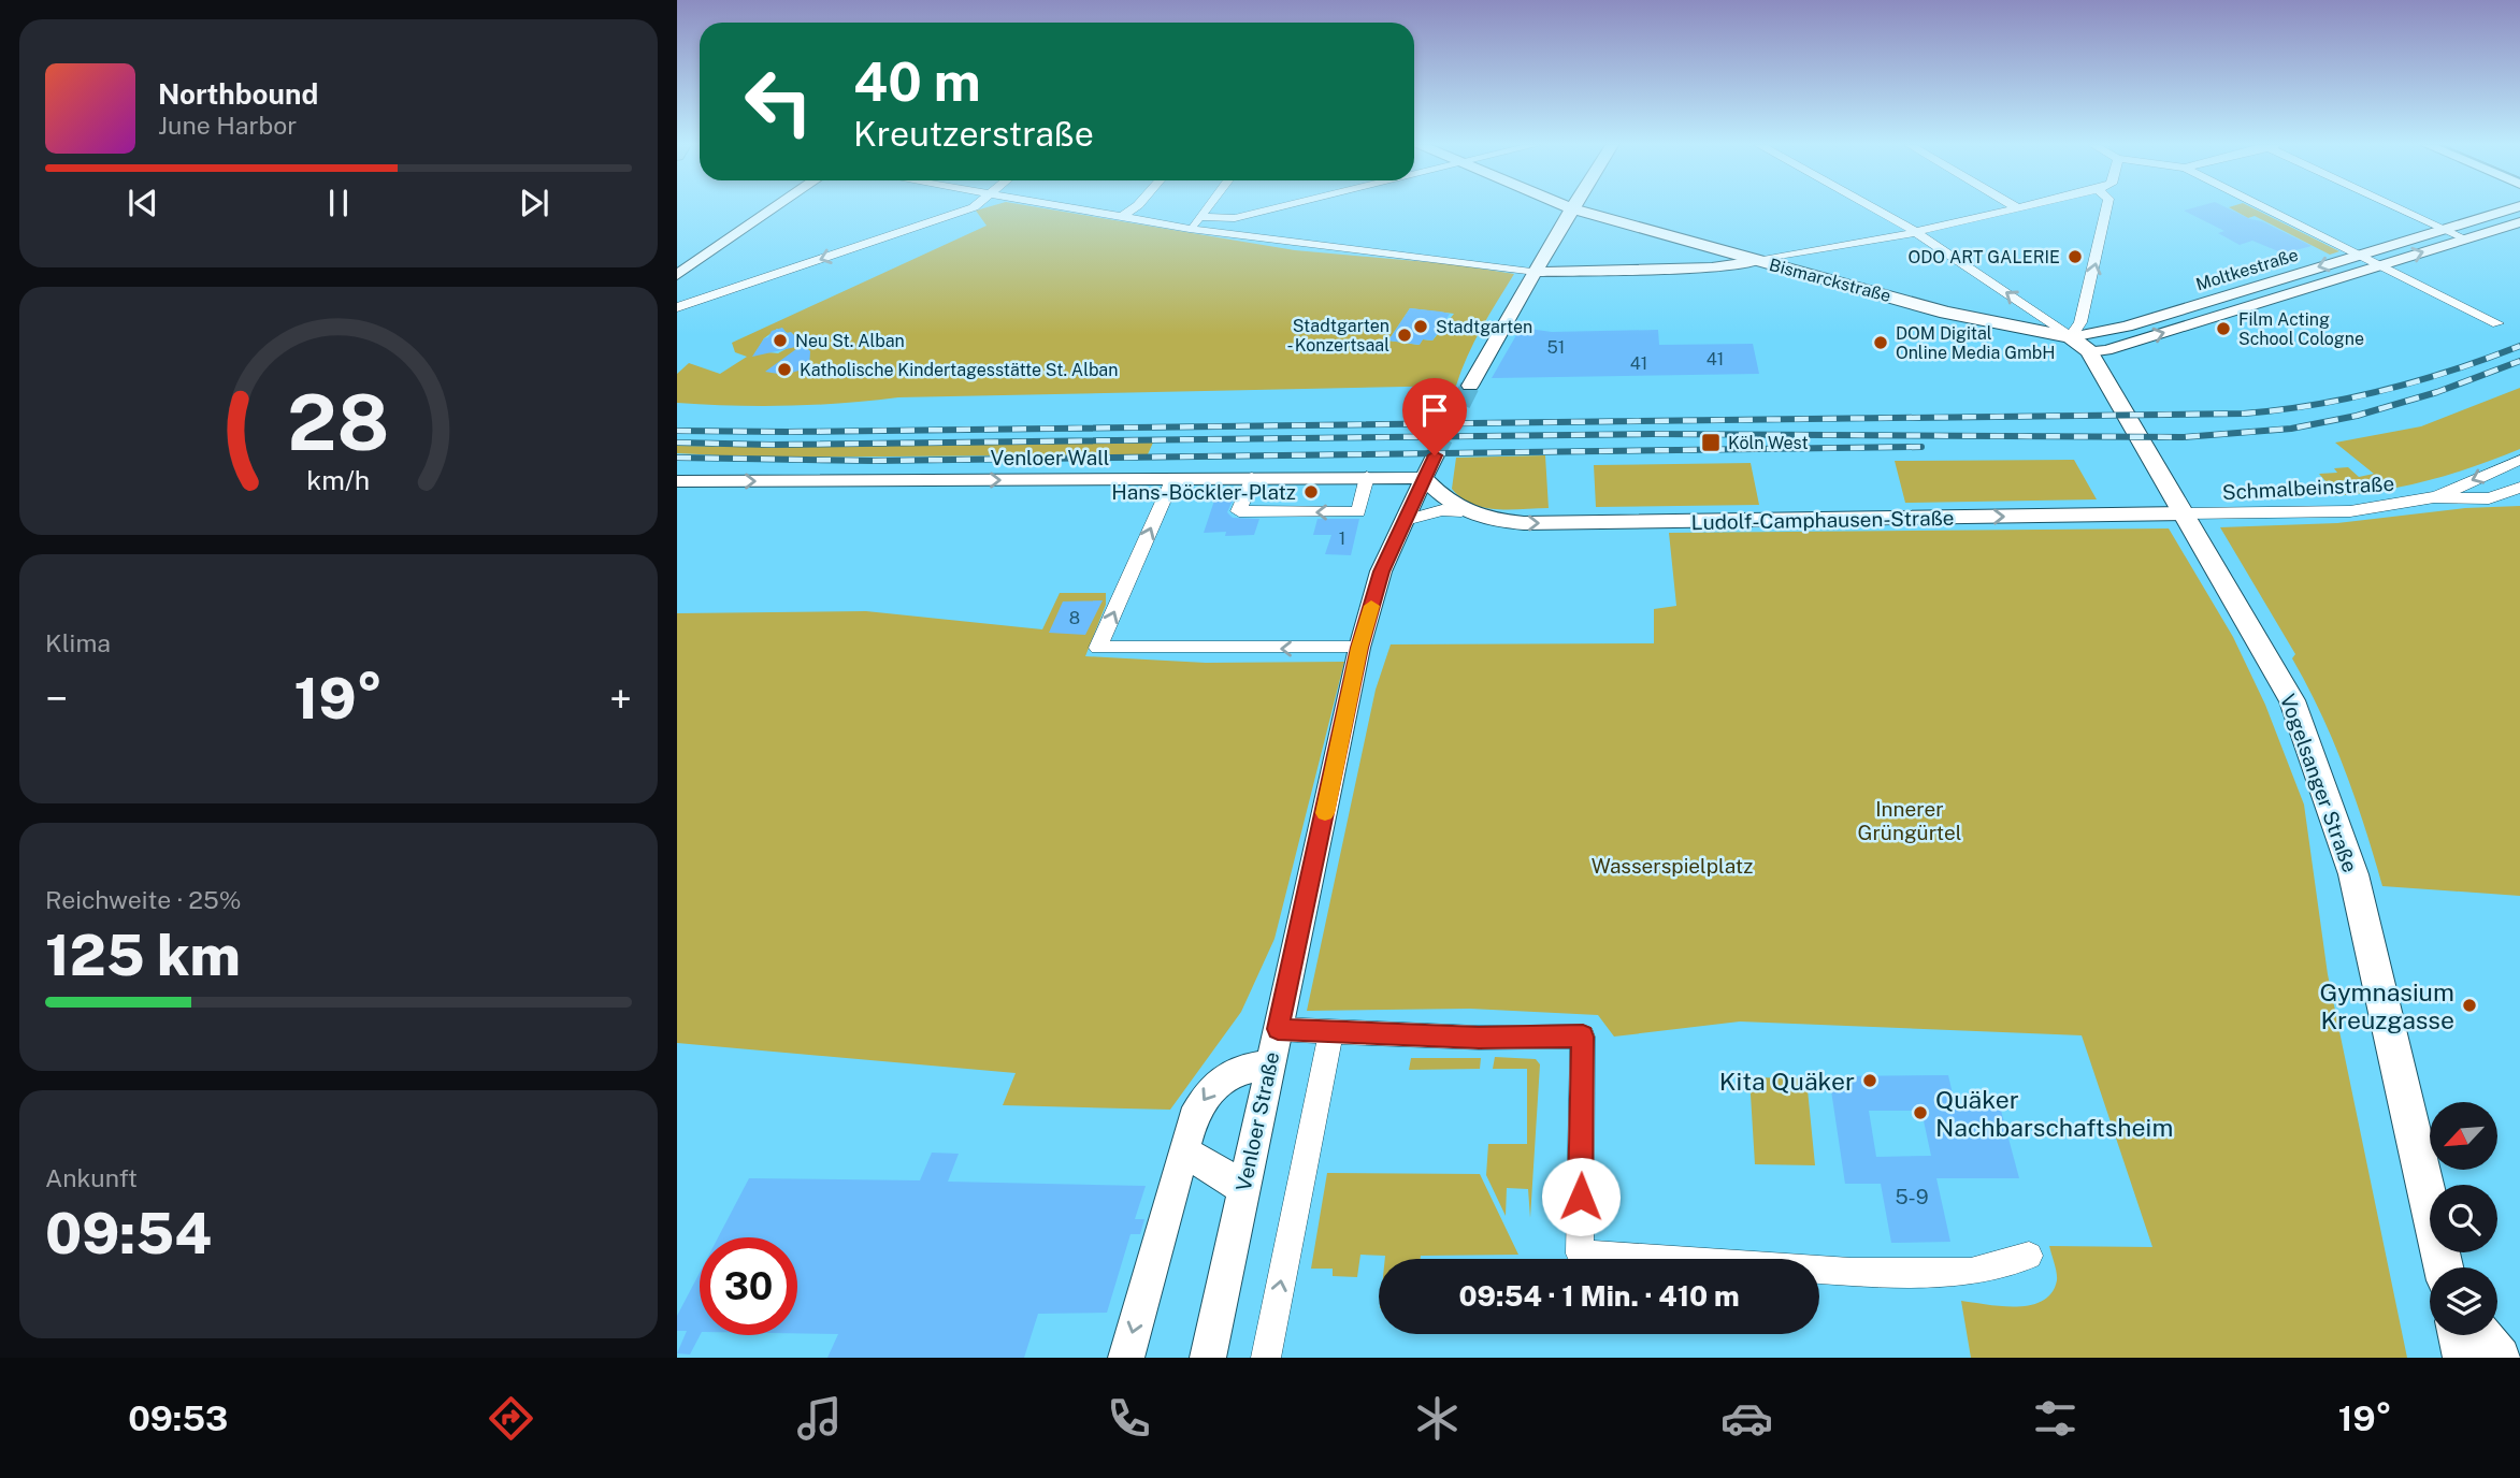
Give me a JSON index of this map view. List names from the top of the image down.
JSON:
{
  "streets": {
    "main road": ["Bismarckstraße", "Vogelsanger Straße"],
    "street": [
      "Moltkestraße",
      "Venloer Wall",
      "Schmalbeinstraße",
      "Ludolf-Camphausen-Straße",
      "Venloer Straße"
    ]
  },
  "crossings": [
    ["Moltkestraße", "Bismarckstraße"],
    ["Moltkestraße", "Vogelsanger Straße"],
    ["Bismarckstraße", "Vogelsanger Straße"],
    ["Venloer Wall", "Ludolf-Camphausen-Straße"],
    ["Venloer Wall", "Venloer Straße"],
    ["Schmalbeinstraße", "Ludolf-Camphausen-Straße"],
    ["Schmalbeinstraße", "Vogelsanger Straße"],
    ["Ludolf-Camphausen-Straße", "Vogelsanger Straße"],
    ["Ludolf-Camphausen-Straße", "Venloer Straße"]
  ],
  "one_way": ["Venloer Wall", "Ludolf-Camphausen-Straße"],
  "parks": ["Innerer Grüngürtel", "Wasserspielplatz"],
  "places": {
    "other": [
      "ODO ART GALERIE",
      "Stadtgarten",
      "Film Acting School Cologne",
      "Stadtgarten - Konzertsaal",
      "Neu St. Alban",
      "DOM Digital Online Media GmbH",
      "Katholische Kindertagesstätte St. Alban",
      "Hans-Böckler-Platz",
      "Gymnasium Kreuzgasse",
      "Kita Quäker",
      "Quäker Nachbarschaftsheim"
    ],
    "transit": ["Köln West"]
  },
  "house_numbers": [
    "51",
    "41",
    "41",
    "1",
    "8",
    "5-9"
  ],
  "north": "bottom left",
  "page": {
    "turn": ["40 m", "Kreutzerstraße"],
    "song": ["Northbound", "June Harbor"],
    "tile": [
      "Klima",
      ["Reichweite · 25%", "125 km"],
      ["Ankunft", "09:54"]
    ],
    "heat": ["−", "19°", "+"],
    "limit": "30",
    "trip": "09:54 · 1 Min. · 410 m",
    "tabs": ["09:53", "19°"],
    "gauge": ["28", "km/h"]
  }
}
